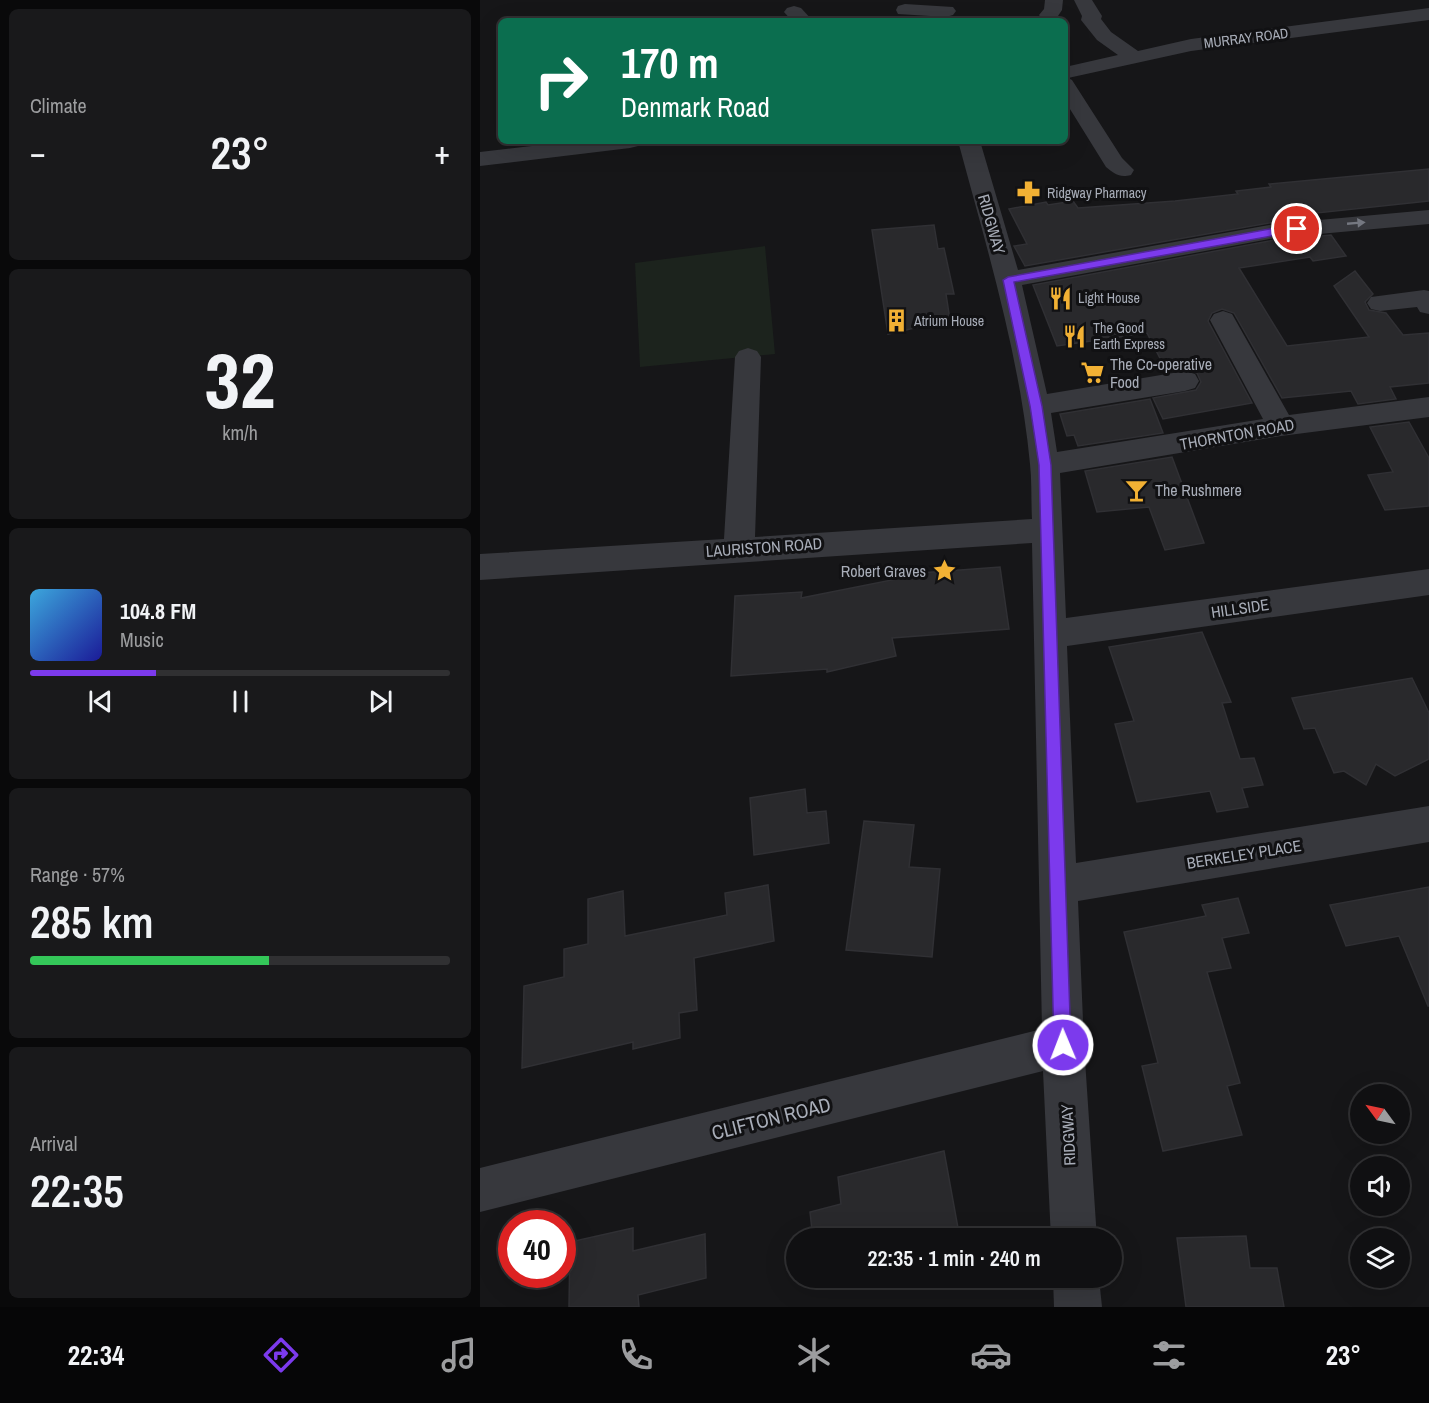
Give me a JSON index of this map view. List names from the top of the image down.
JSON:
{
  "streets": {
    "street": [
      "MURRAY ROAD",
      "RIDGWAY",
      "THORNTON ROAD",
      "LAURISTON ROAD",
      "HILLSIDE",
      "BERKELEY PLACE",
      "CLIFTON ROAD"
    ]
  },
  "crossings": [
    ["RIDGWAY", "THORNTON ROAD"],
    ["RIDGWAY", "LAURISTON ROAD"],
    ["RIDGWAY", "HILLSIDE"],
    ["RIDGWAY", "BERKELEY PLACE"],
    ["RIDGWAY", "CLIFTON ROAD"]
  ],
  "places": {
    "pharmacy": ["Ridgway Pharmacy"],
    "restaurant": ["Light House", "The Good Earth Express"],
    "building": ["Atrium House"],
    "supermarket": ["The Co-operative Food"],
    "bar": ["The Rushmere"],
    "place": ["Robert Graves"]
  },
  "north": "top left",
  "page": {
    "tile": [
      "Climate",
      ["32", "km/h"],
      ["Range · 57%", "285 km"],
      ["Arrival", "22:35"]
    ],
    "turn": ["170 m", "Denmark Road"],
    "heat": ["−", "23°", "+"],
    "song": ["104.8 FM", "Music"],
    "limit": "40",
    "trip": "22:35 · 1 min · 240 m",
    "tabs": ["22:34", "23°"]
  }
}
